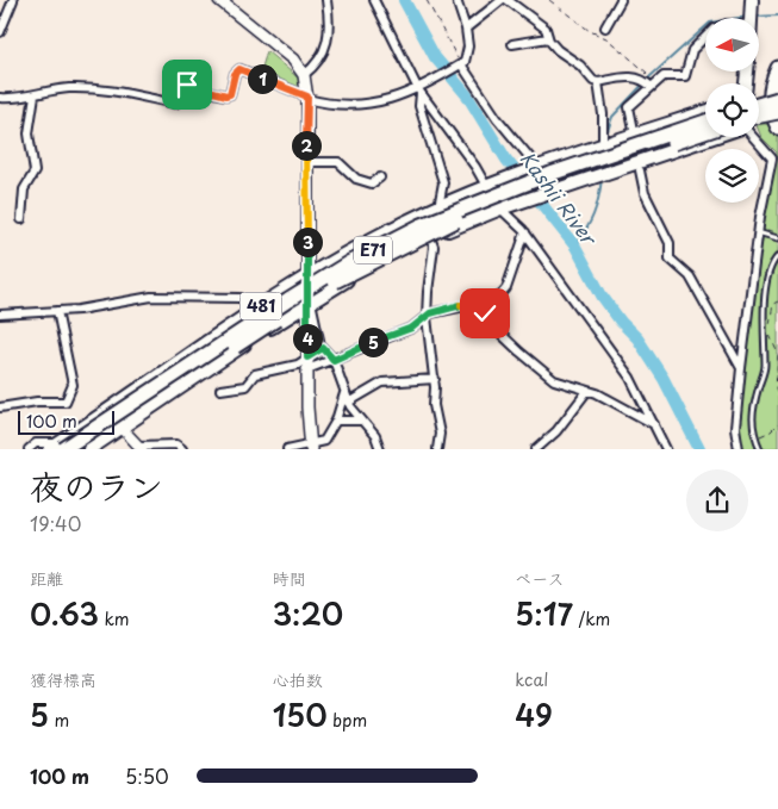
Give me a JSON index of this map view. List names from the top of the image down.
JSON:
{
  "streets": {
    "highway": ["E71", "481"]
  },
  "crossings": [
    ["E71", "481"]
  ],
  "water": ["Kashii River"],
  "scale_bar": "100 m",
  "north": "left",
  "page": {
    "pins": [
      "1",
      "2",
      "3",
      "4",
      "5"
    ],
    "scale": "100 m",
    "heading": ["夜のラン", "19:40"],
    "stats": [
      ["距離", "0.63 km"],
      ["時間", "3:20"],
      ["ペース", "5:17 /km"],
      ["獲得標高", "5 m"],
      ["心拍数", "150 bpm"],
      ["kcal", "49"]
    ],
    "list": [
      {
        "name": "100 m",
        "note": "5:50"
      }
    ]
  }
}
